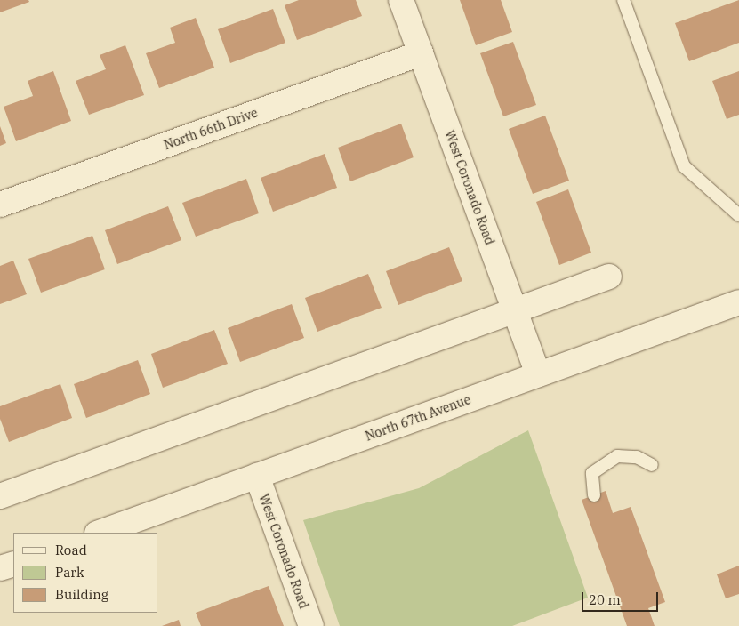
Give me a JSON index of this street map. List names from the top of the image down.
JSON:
{
  "streets": {
    "street": ["North 66th Drive", "West Coronado Road", "North 67th Avenue"]
  },
  "crossings": [
    ["North 66th Drive", "West Coronado Road"],
    ["West Coronado Road", "North 67th Avenue"]
  ],
  "legend": ["Road", "Park", "Building"],
  "scale_bar": "20 m"
}
